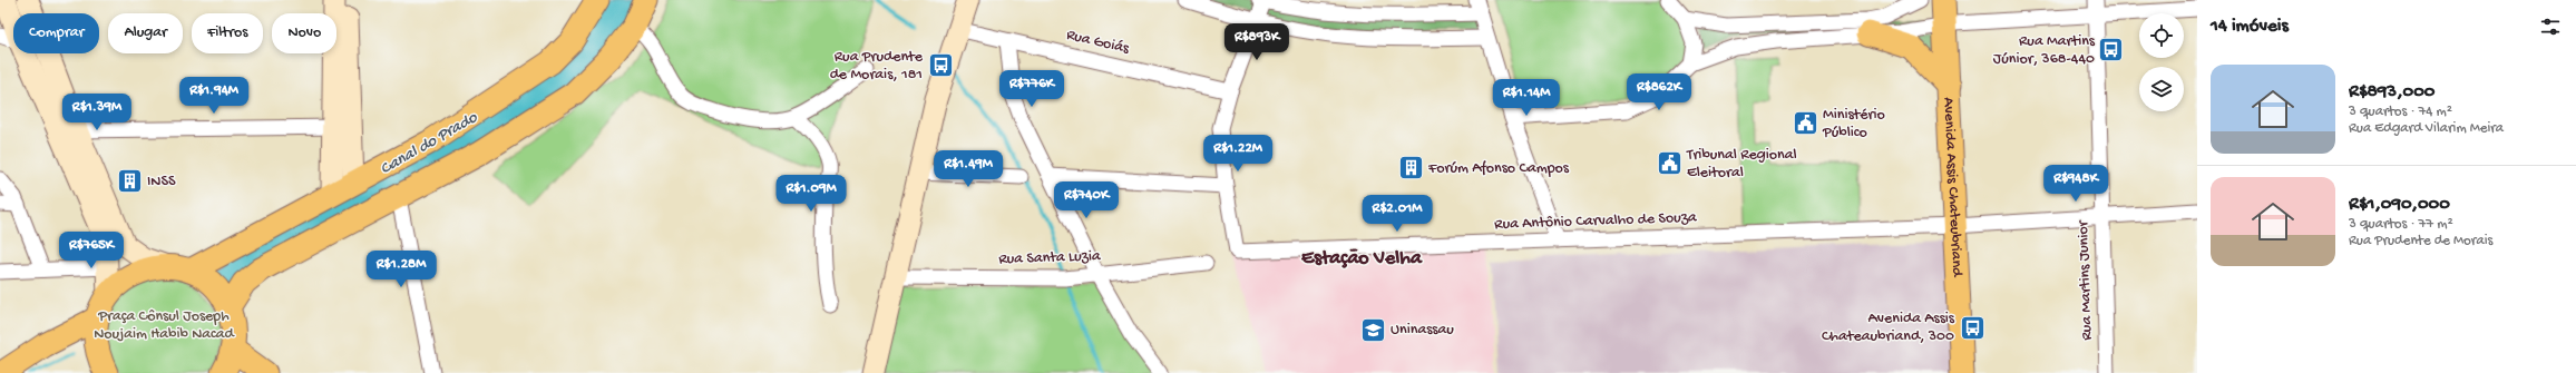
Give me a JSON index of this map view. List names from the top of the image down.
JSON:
{
  "streets": {
    "main road": ["Avenida Assis Chateubriand"],
    "street": [
      "Rua Goiás",
      "Rua Antônio Carvalho de Souza",
      "Rua Santa Luzia",
      "Rua Martins Junior"
    ]
  },
  "crossings": [
    ["Avenida Assis Chateubriand", "Rua Antônio Carvalho de Souza"],
    ["Rua Antônio Carvalho de Souza", "Rua Martins Junior"]
  ],
  "districts": ["Estação Velha"],
  "water": ["Canal do Prado"],
  "parks": ["Praça Cônsul Joseph Noujaim Habib Nacad"],
  "places": {
    "bus stop": ["Rua Martins Júnior, 368-440", "Rua Prudente de Morais, 181", "Avenida Assis Chateaubriand, 300"],
    "public building": ["Ministério Público", "Tribunal Regional Eleitoral"],
    "building": ["Forúm Afonso Campos", "INSS"],
    "school or university": ["Uninassau"]
  },
  "page": {
    "heading": "14 imóveis",
    "chip": [
      "Comprar",
      "Alugar",
      "Filtros",
      "Novo"
    ],
    "price": [
      "R$893K",
      "R$776K",
      "R$862K",
      "R$1.94M",
      "R$1.14M",
      "R$1.39M",
      "R$1.22M",
      "R$1.49M",
      "R$948K",
      "R$1.09M",
      "R$740K",
      "R$2.01M",
      "R$765K",
      "R$1.28M"
    ],
    "list": [
      {
        "name": "R$893,000",
        "note": "3 quartos · 74 m² · Rua Edgard Vilarim Meira"
      },
      {
        "name": "R$1,090,000",
        "note": "3 quartos · 77 m² · Rua Prudente de Morais"
      }
    ]
  }
}
